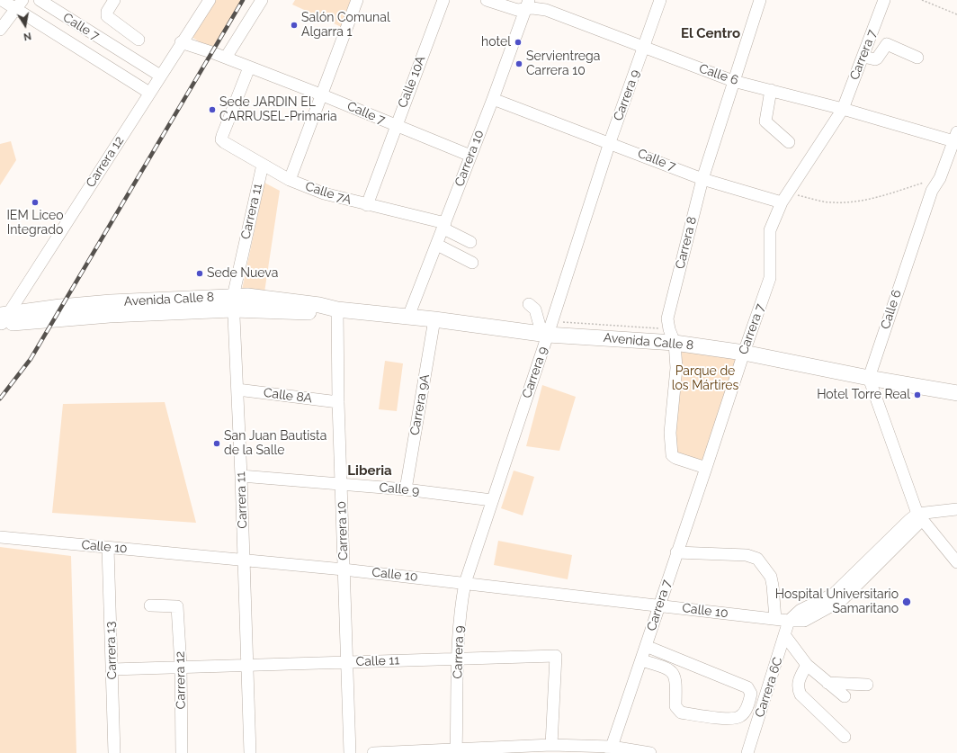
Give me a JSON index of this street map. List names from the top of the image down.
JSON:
{
  "streets": {
    "main road": ["Avenida Calle 8"],
    "street": [
      "Calle 7",
      "Carrera 7",
      "Calle 6",
      "Calle 10A",
      "Carrera 9",
      "Carrera 10",
      "Carrera 12",
      "Calle 7A",
      "Carrera 11",
      "Carrera 8",
      "Calle 8A",
      "Carrera 9A",
      "Calle 9",
      "Calle 10",
      "Carrera 13",
      "Calle 11",
      "Carrera 6C"
    ]
  },
  "crossings": [
    ["Calle 7", "Carrera 7"],
    ["Calle 7", "Calle 10A"],
    ["Calle 7", "Carrera 9"],
    ["Calle 7", "Carrera 10"],
    ["Calle 7", "Carrera 12"],
    ["Calle 7", "Calle 7A"],
    ["Calle 7", "Carrera 8"],
    ["Carrera 7", "Calle 6"],
    ["Carrera 7", "Carrera 8"],
    ["Carrera 7", "Avenida Calle 8"],
    ["Carrera 7", "Calle 10"],
    ["Calle 6", "Carrera 9"],
    ["Calle 6", "Carrera 10"],
    ["Calle 6", "Carrera 8"],
    ["Calle 6", "Avenida Calle 8"],
    ["Calle 10A", "Calle 7A"],
    ["Carrera 9", "Avenida Calle 8"],
    ["Carrera 9", "Calle 9"],
    ["Carrera 9", "Calle 10"],
    ["Carrera 9", "Calle 11"],
    ["Carrera 10", "Calle 7A"],
    ["Carrera 10", "Avenida Calle 8"],
    ["Carrera 10", "Calle 8A"],
    ["Carrera 10", "Calle 9"],
    ["Carrera 10", "Calle 10"],
    ["Carrera 10", "Calle 11"],
    ["Carrera 12", "Avenida Calle 8"],
    ["Carrera 12", "Calle 11"],
    ["Calle 7A", "Carrera 11"],
    ["Carrera 11", "Avenida Calle 8"],
    ["Carrera 11", "Calle 8A"],
    ["Carrera 11", "Calle 9"],
    ["Carrera 11", "Calle 10"],
    ["Carrera 11", "Calle 11"],
    ["Carrera 8", "Avenida Calle 8"],
    ["Avenida Calle 8", "Carrera 9A"],
    ["Carrera 9A", "Calle 9"],
    ["Calle 10", "Carrera 13"],
    ["Calle 10", "Carrera 6C"],
    ["Carrera 13", "Calle 11"]
  ],
  "districts": ["El Centro", "Liberia"],
  "parks": ["Parque de los Mártires"],
  "places": [
    "Salón Comunal Algarra 1",
    "hotel",
    "Servientrega Carrera 10",
    "Sede JARDIN EL CARRUSEL-Primaria",
    "IEM Liceo Integrado",
    "Sede Nueva",
    "Hotel Torre Real",
    "San Juan Bautista de la Salle",
    "Hospital Universitario Samaritano"
  ],
  "north": "bottom"
}
